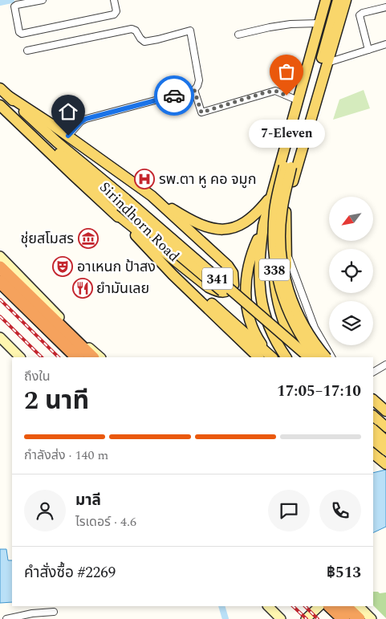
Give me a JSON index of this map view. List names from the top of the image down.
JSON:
{
  "streets": {
    "main road": ["Sirindhorn Road", "338", "341"]
  },
  "places": {
    "other": ["7-Eleven"],
    "hospital": ["รพ.ตา หู คอ จมูก"],
    "museum": ["ชุ่ยสโมสร"],
    "theatre": ["อาเหนก ป้าสง"],
    "restaurant": ["ยำมันเลย"]
  },
  "north": "bottom left",
  "page": {
    "bubble": "7-Eleven",
    "heading": ["2 นาที", "ถึงใน", "17:05–17:10"],
    "panel": [
      "มาลี",
      "ไรเดอร์ · 4.6",
      "คำสั่งซื้อ #2269",
      "฿513"
    ],
    "bar": "กำลังส่ง · 140 m"
  }
}
